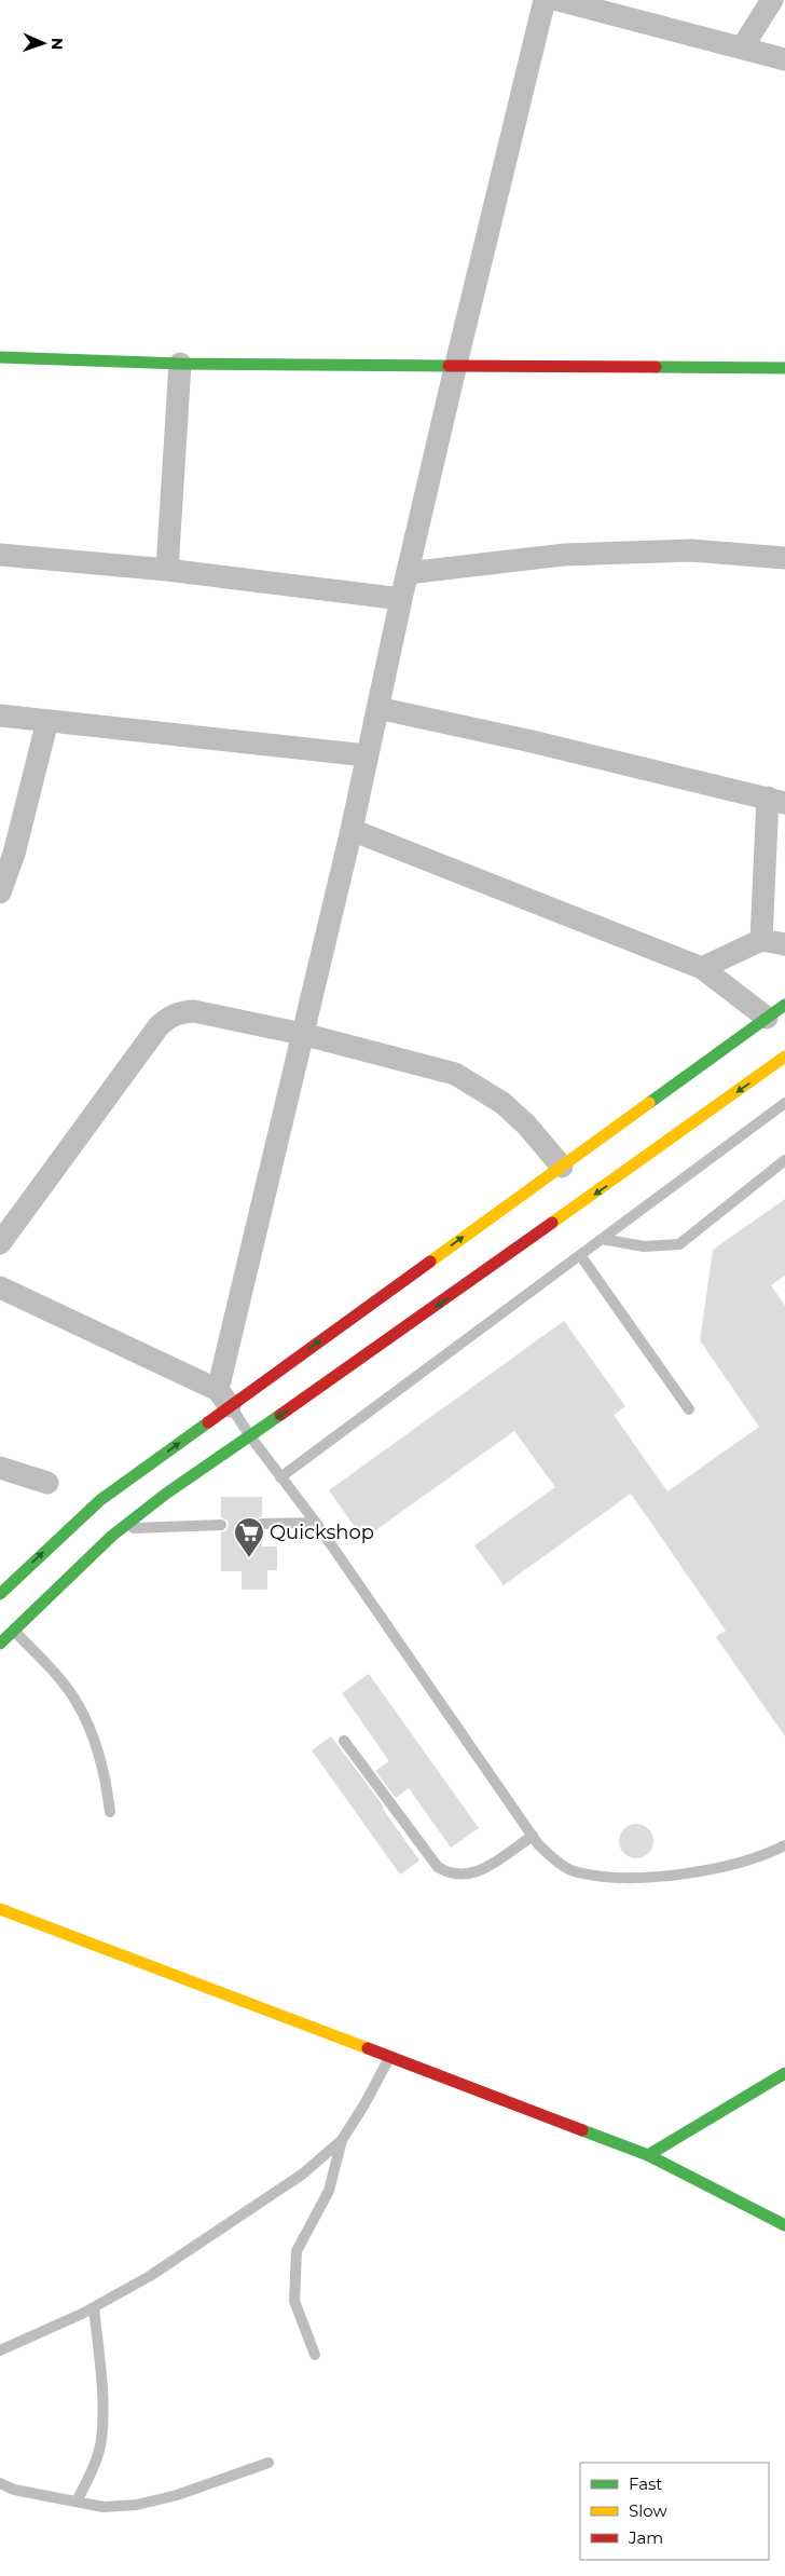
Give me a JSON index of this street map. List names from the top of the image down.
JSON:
{
  "places": {
    "supermarket": ["Quickshop"]
  },
  "legend": ["Fast", "Slow", "Jam"],
  "north": "right"
}
